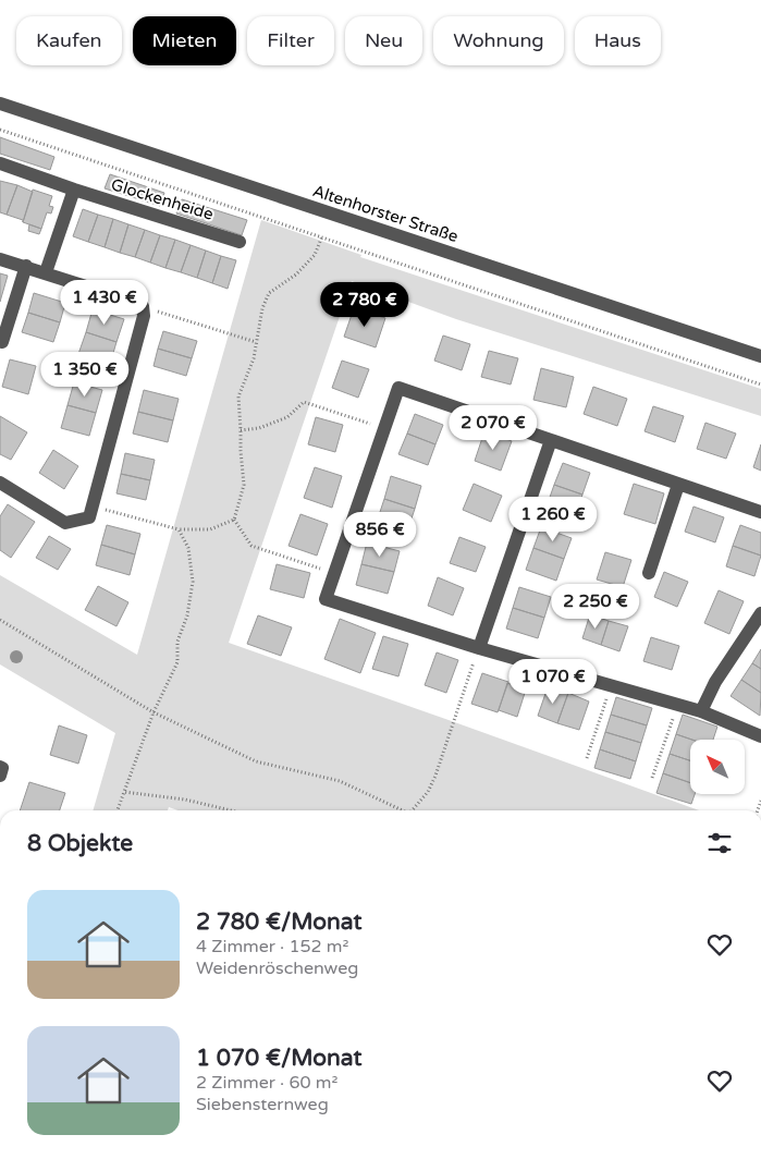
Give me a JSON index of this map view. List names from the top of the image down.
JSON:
{
  "streets": {
    "street": ["Glockenheide", "Altenhorster Straße"]
  },
  "north": "top left",
  "page": {
    "chip": [
      "Kaufen",
      "Mieten",
      "Filter",
      "Neu",
      "Wohnung",
      "Haus"
    ],
    "price": [
      "1 430 €",
      "2 780 €",
      "1 350 €",
      "2 070 €",
      "1 260 €",
      "856 €",
      "2 250 €",
      "1 070 €"
    ],
    "heading": "8 Objekte",
    "list": [
      {
        "name": "2 780 €/Monat",
        "note": "4 Zimmer · 152 m² · Weidenröschenweg"
      },
      {
        "name": "1 070 €/Monat",
        "note": "2 Zimmer · 60 m² · Siebensternweg"
      }
    ]
  }
}
